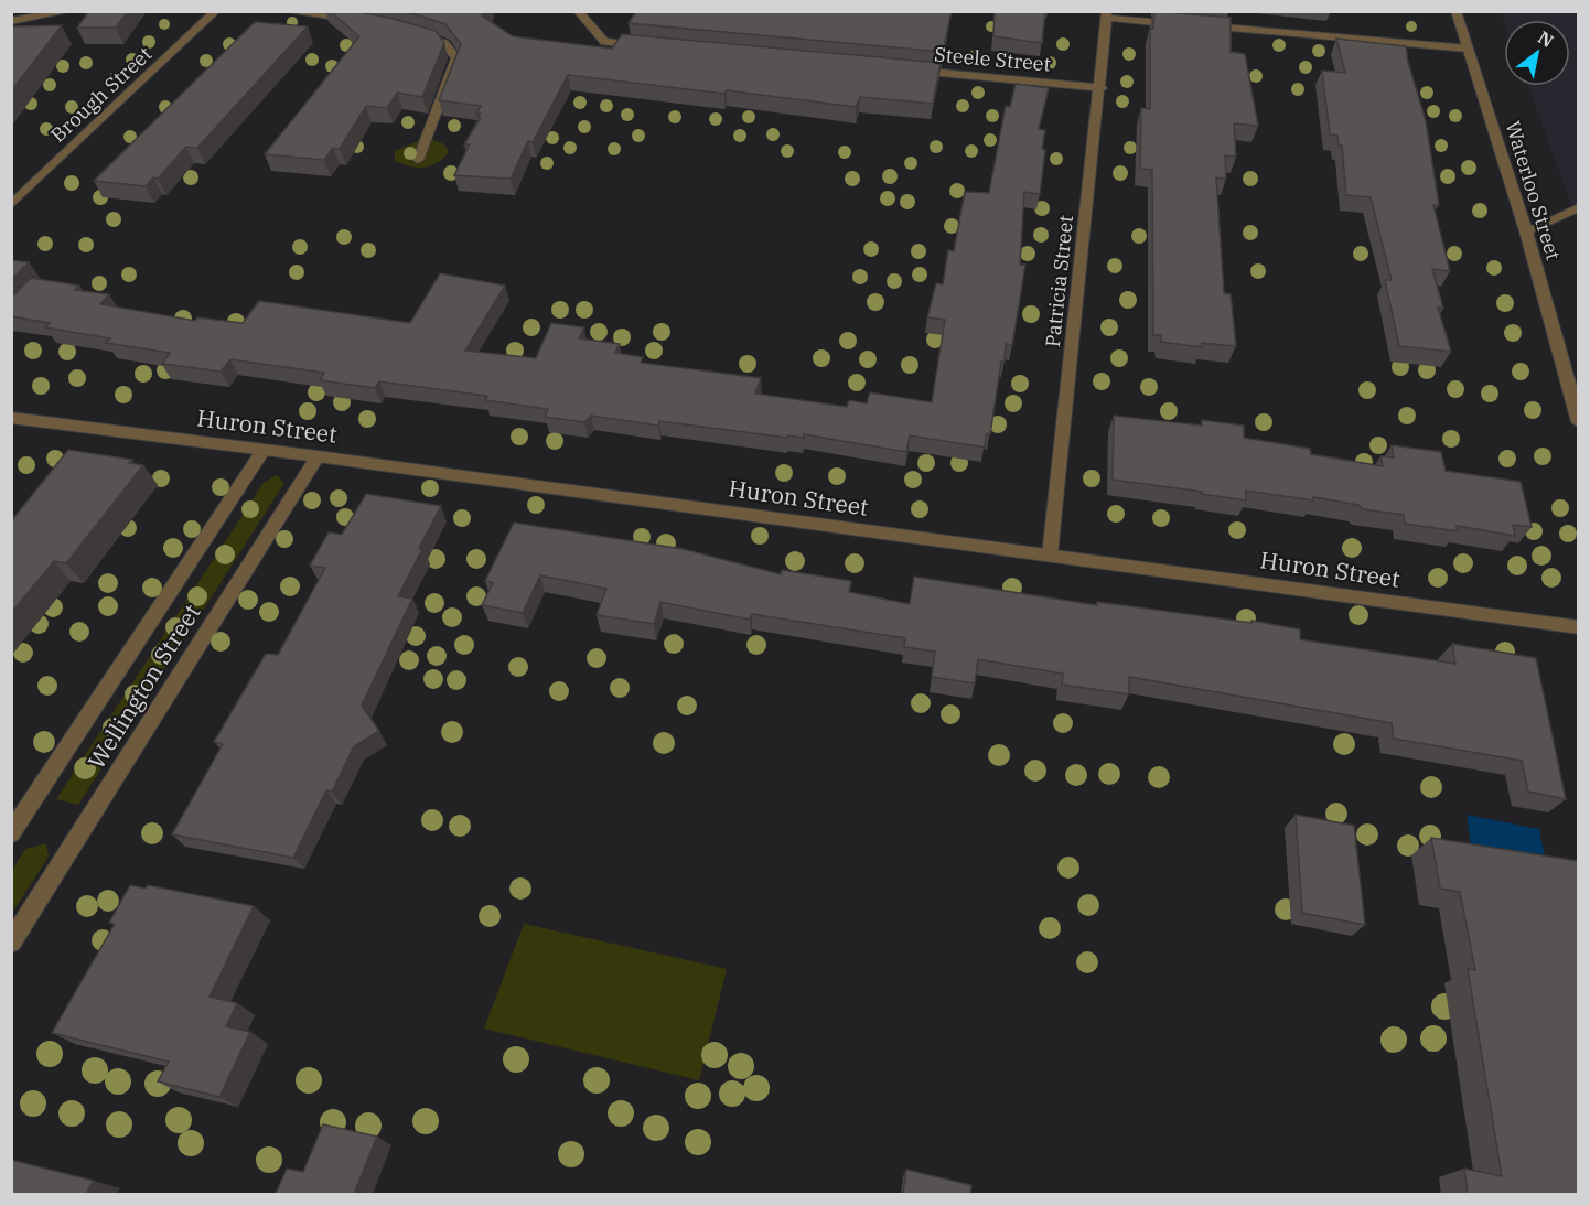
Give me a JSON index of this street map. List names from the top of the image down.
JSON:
{
  "streets": {
    "street": [
      "Steele Street",
      "Brough Street",
      "Waterloo Street",
      "Patricia Street",
      "Huron Street",
      "Wellington Street"
    ]
  },
  "crossings": [
    ["Steele Street", "Patricia Street"],
    ["Patricia Street", "Huron Street"],
    ["Huron Street", "Wellington Street"]
  ],
  "north": "top right"
}
